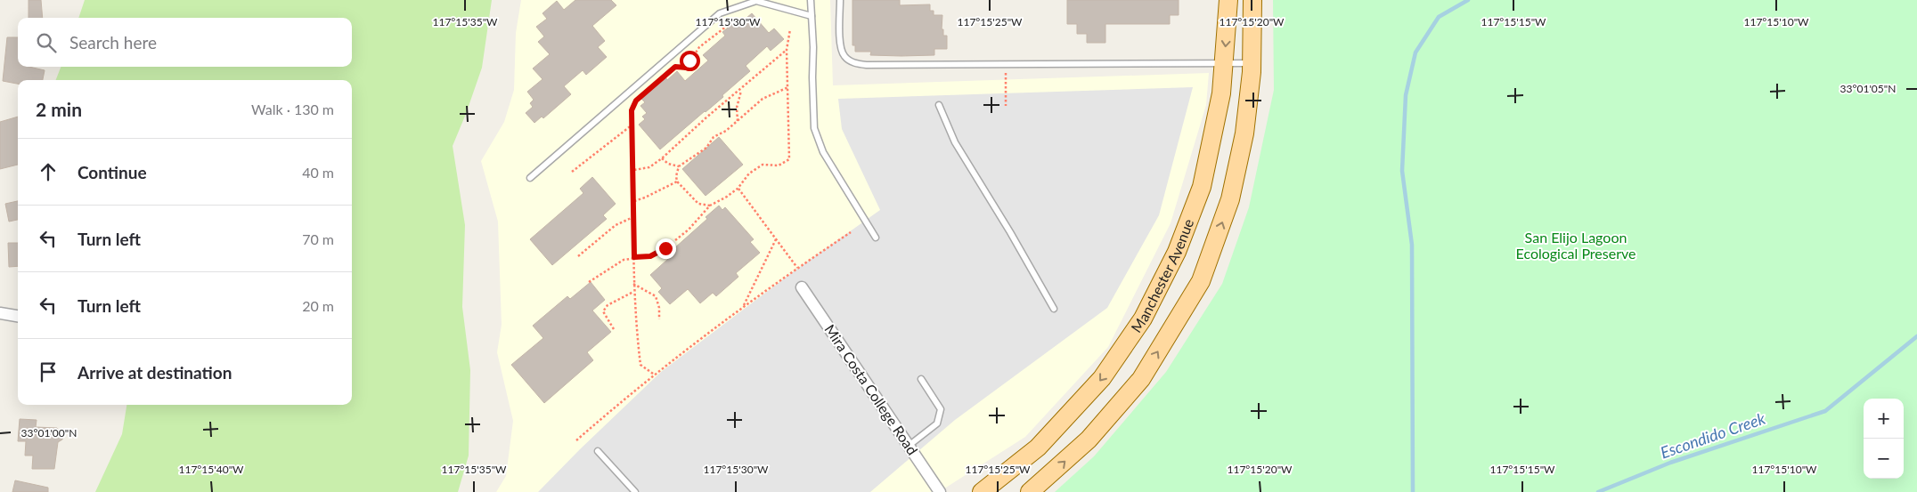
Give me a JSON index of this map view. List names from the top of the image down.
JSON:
{
  "streets": {
    "main road": ["Manchester Avenue"],
    "street": ["Mira Costa College Road"]
  },
  "water": ["Escondido Creek"],
  "parks": ["San Elijo Lagoon Ecological Preserve"],
  "page": {
    "search": "Search here",
    "heading": ["2 min", "Walk · 130 m"],
    "list": [
      ["Continue", "40 m"],
      ["Turn left", "70 m"],
      ["Turn left", "20 m"],
      "Arrive at destination"
    ],
    "map_buttons": ["+", "−"]
  },
  "coordinates": [
    "117°15'35\"W",
    "117°15'30\"W",
    "117°15'25\"W",
    "117°15'20\"W",
    "117°15'15\"W",
    "117°15'10\"W",
    "33°01'05\"N",
    "33°01'00\"N",
    "117°15'40\"W"
  ]
}
